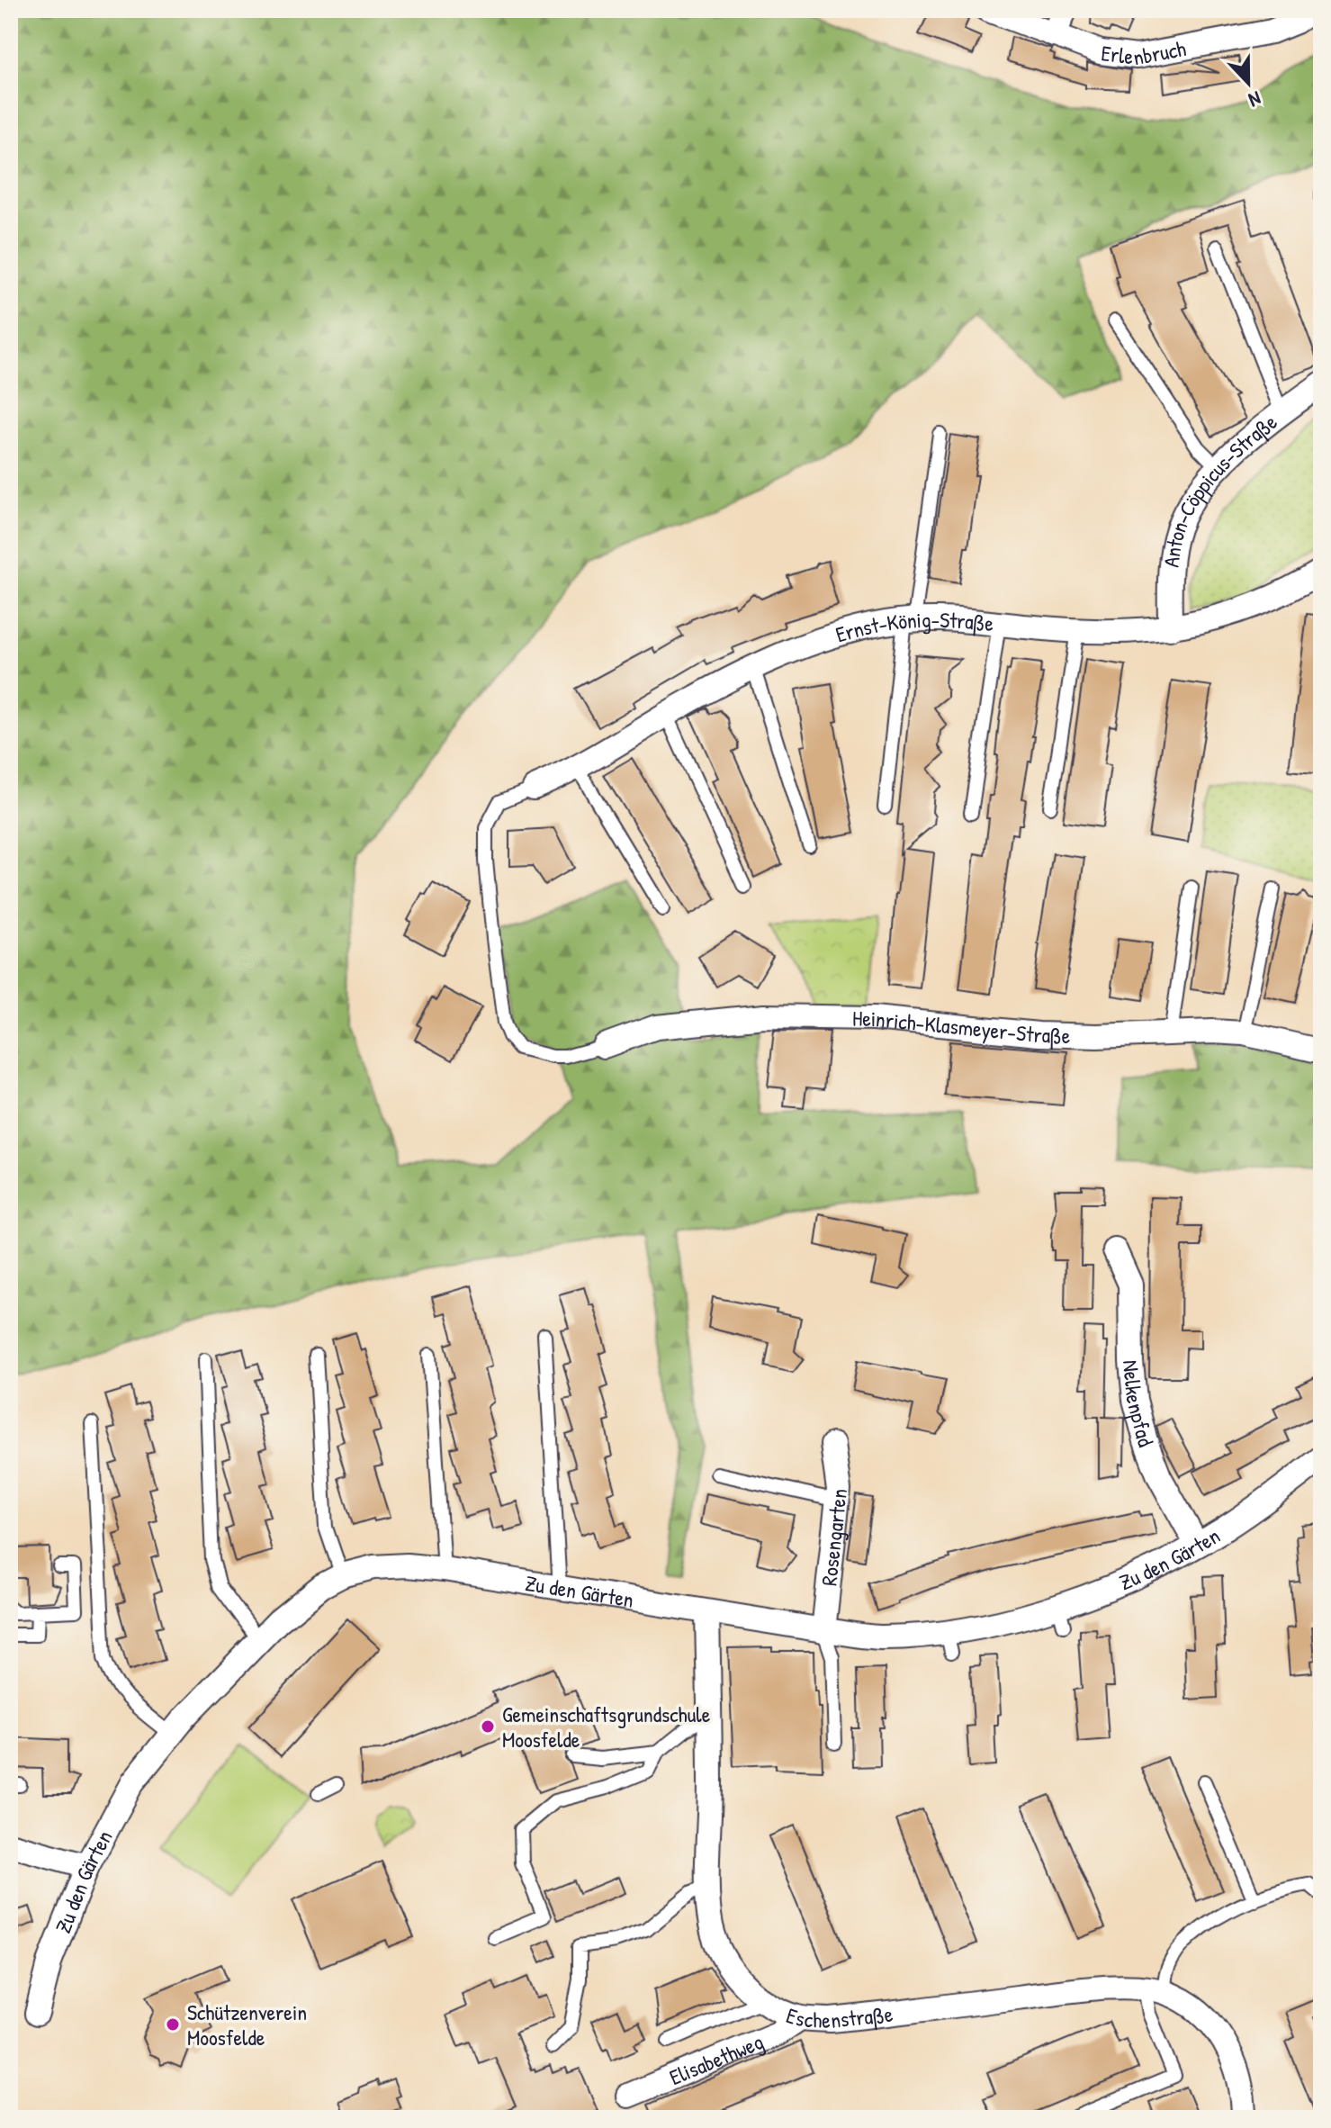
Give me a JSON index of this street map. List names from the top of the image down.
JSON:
{
  "streets": {
    "street": [
      "Erlenbruch",
      "Anton-Cöppicus-Straße",
      "Ernst-König-Straße",
      "Heinrich-Klasmeyer-Straße",
      "Nelkenpfad",
      "Rosengarten",
      "Zu den Gärten",
      "Eschenstraße",
      "Elisabethweg"
    ]
  },
  "crossings": [
    ["Anton-Cöppicus-Straße", "Ernst-König-Straße"],
    ["Nelkenpfad", "Zu den Gärten"],
    ["Rosengarten", "Zu den Gärten"],
    ["Zu den Gärten", "Eschenstraße"],
    ["Eschenstraße", "Elisabethweg"]
  ],
  "places": ["Gemeinschaftsgrundschule Moosfelde", "Schützenverein Moosfelde"],
  "north": "bottom"
}
